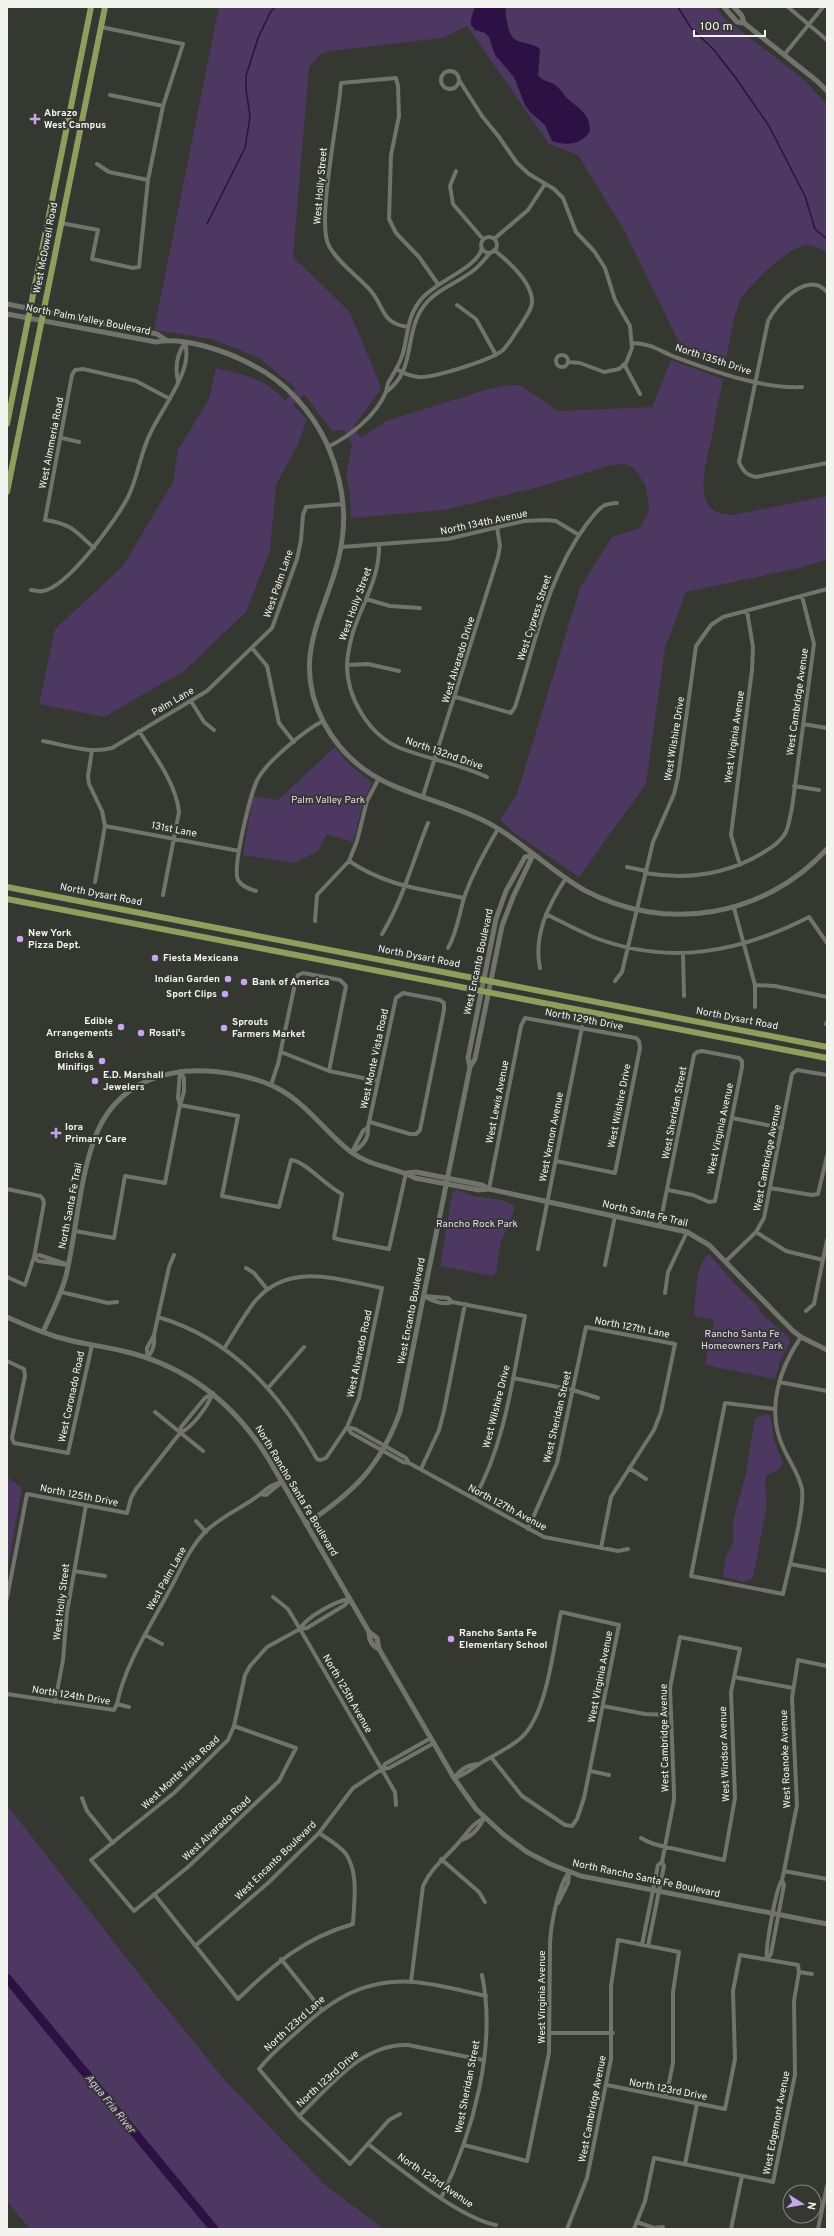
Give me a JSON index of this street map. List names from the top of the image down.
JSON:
{
  "streets": {
    "main road": ["West McDowell Road", "North Dysart Road"],
    "street": [
      "West Holly Street",
      "North Palm Valley Boulevard",
      "North 135th Drive",
      "West Almmeria Road",
      "North 134th Avenue",
      "West Palm Lane",
      "West Cypress Street",
      "West Alvarado Drive",
      "Palm Lane",
      "West Cambridge Avenue",
      "West Virginia Avenue",
      "West Wilshire Drive",
      "North 132nd Drive",
      "131st Lane",
      "West Encanto Boulevard",
      "North 129th Drive",
      "West Monte Vista Road",
      "West Lewis Avenue",
      "West Sheridan Street",
      "West Vernon Avenue",
      "North Santa Fe Trail",
      "North 127th Lane",
      "West Alvarado Road",
      "West Coronado Road",
      "North Rancho Santa Fe Boulevard",
      "North 125th Drive",
      "North 127th Avenue",
      "North 125th Avenue",
      "North 124th Drive",
      "West Windsor Avenue",
      "West Roanoke Avenue",
      "North 123rd Lane",
      "North 123rd Drive",
      "West Edgemont Avenue",
      "North 123rd Avenue"
    ]
  },
  "crossings": [
    ["West Holly Street", "North 134th Avenue"],
    ["West Holly Street", "North 132nd Drive"],
    ["West Holly Street", "North 125th Drive"],
    ["West Holly Street", "North 124th Drive"],
    ["West McDowell Road", "North Palm Valley Boulevard"],
    ["North Palm Valley Boulevard", "North 134th Avenue"],
    ["North Palm Valley Boulevard", "West Palm Lane"],
    ["North Palm Valley Boulevard", "West Alvarado Drive"],
    ["North Palm Valley Boulevard", "West Wilshire Drive"],
    ["North Palm Valley Boulevard", "West Encanto Boulevard"],
    ["North 134th Avenue", "West Cypress Street"],
    ["North 134th Avenue", "West Alvarado Drive"],
    ["West Palm Lane", "Palm Lane"],
    ["West Palm Lane", "North Rancho Santa Fe Boulevard"],
    ["West Palm Lane", "North 124th Drive"],
    ["West Cypress Street", "West Alvarado Drive"],
    ["West Alvarado Drive", "North 132nd Drive"],
    ["West Cambridge Avenue", "West Virginia Avenue"],
    ["West Cambridge Avenue", "North Santa Fe Trail"],
    ["West Cambridge Avenue", "North Rancho Santa Fe Boulevard"],
    ["West Cambridge Avenue", "West Windsor Avenue"],
    ["West Cambridge Avenue", "North 123rd Drive"],
    ["West Virginia Avenue", "West Wilshire Drive"],
    ["West Virginia Avenue", "West Sheridan Street"],
    ["West Virginia Avenue", "North Rancho Santa Fe Boulevard"],
    ["West Wilshire Drive", "North 129th Drive"],
    ["West Wilshire Drive", "West Vernon Avenue"],
    ["West Wilshire Drive", "North 127th Avenue"],
    ["North Dysart Road", "West Encanto Boulevard"],
    ["West Encanto Boulevard", "North Santa Fe Trail"],
    ["West Encanto Boulevard", "North Rancho Santa Fe Boulevard"],
    ["West Encanto Boulevard", "North 127th Avenue"],
    ["West Encanto Boulevard", "North 125th Avenue"],
    ["North 129th Drive", "West Lewis Avenue"],
    ["North 129th Drive", "West Vernon Avenue"],
    ["West Monte Vista Road", "North Santa Fe Trail"],
    ["West Monte Vista Road", "West Alvarado Road"],
    ["West Monte Vista Road", "North Rancho Santa Fe Boulevard"],
    ["West Monte Vista Road", "North 125th Avenue"],
    ["West Lewis Avenue", "North Santa Fe Trail"],
    ["West Sheridan Street", "North Santa Fe Trail"],
    ["West Sheridan Street", "North 127th Lane"],
    ["West Sheridan Street", "North 127th Avenue"],
    ["West Sheridan Street", "North 123rd Lane"],
    ["West Sheridan Street", "North 123rd Drive"],
    ["West Sheridan Street", "North 123rd Avenue"],
    ["West Vernon Avenue", "North Santa Fe Trail"],
    ["North Santa Fe Trail", "North Rancho Santa Fe Boulevard"],
    ["West Alvarado Road", "North 127th Avenue"],
    ["West Coronado Road", "North Rancho Santa Fe Boulevard"],
    ["North Rancho Santa Fe Boulevard", "West Roanoke Avenue"],
    ["West Roanoke Avenue", "North 123rd Drive"],
    ["North 123rd Lane", "North 123rd Drive"]
  ],
  "water": ["Agua Fria River"],
  "parks": ["Palm Valley Park", "Rancho Rock Park", "Rancho Santa Fe Homeowners Park"],
  "places": {
    "health": ["Abrazo West Campus", "Iora Primary Care"],
    "other": [
      "New York Pizza Dept.",
      "Fiesta Mexicana",
      "Indian Garden",
      "Bank of America",
      "Sport Clips",
      "Edible Arrangements",
      "Sprouts Farmers Market",
      "Rosati's",
      "Bricks & Minifigs",
      "E.D. Marshall Jewelers",
      "Rancho Santa Fe Elementary School"
    ]
  },
  "scale_bar": "100 m",
  "north": "right"
}
